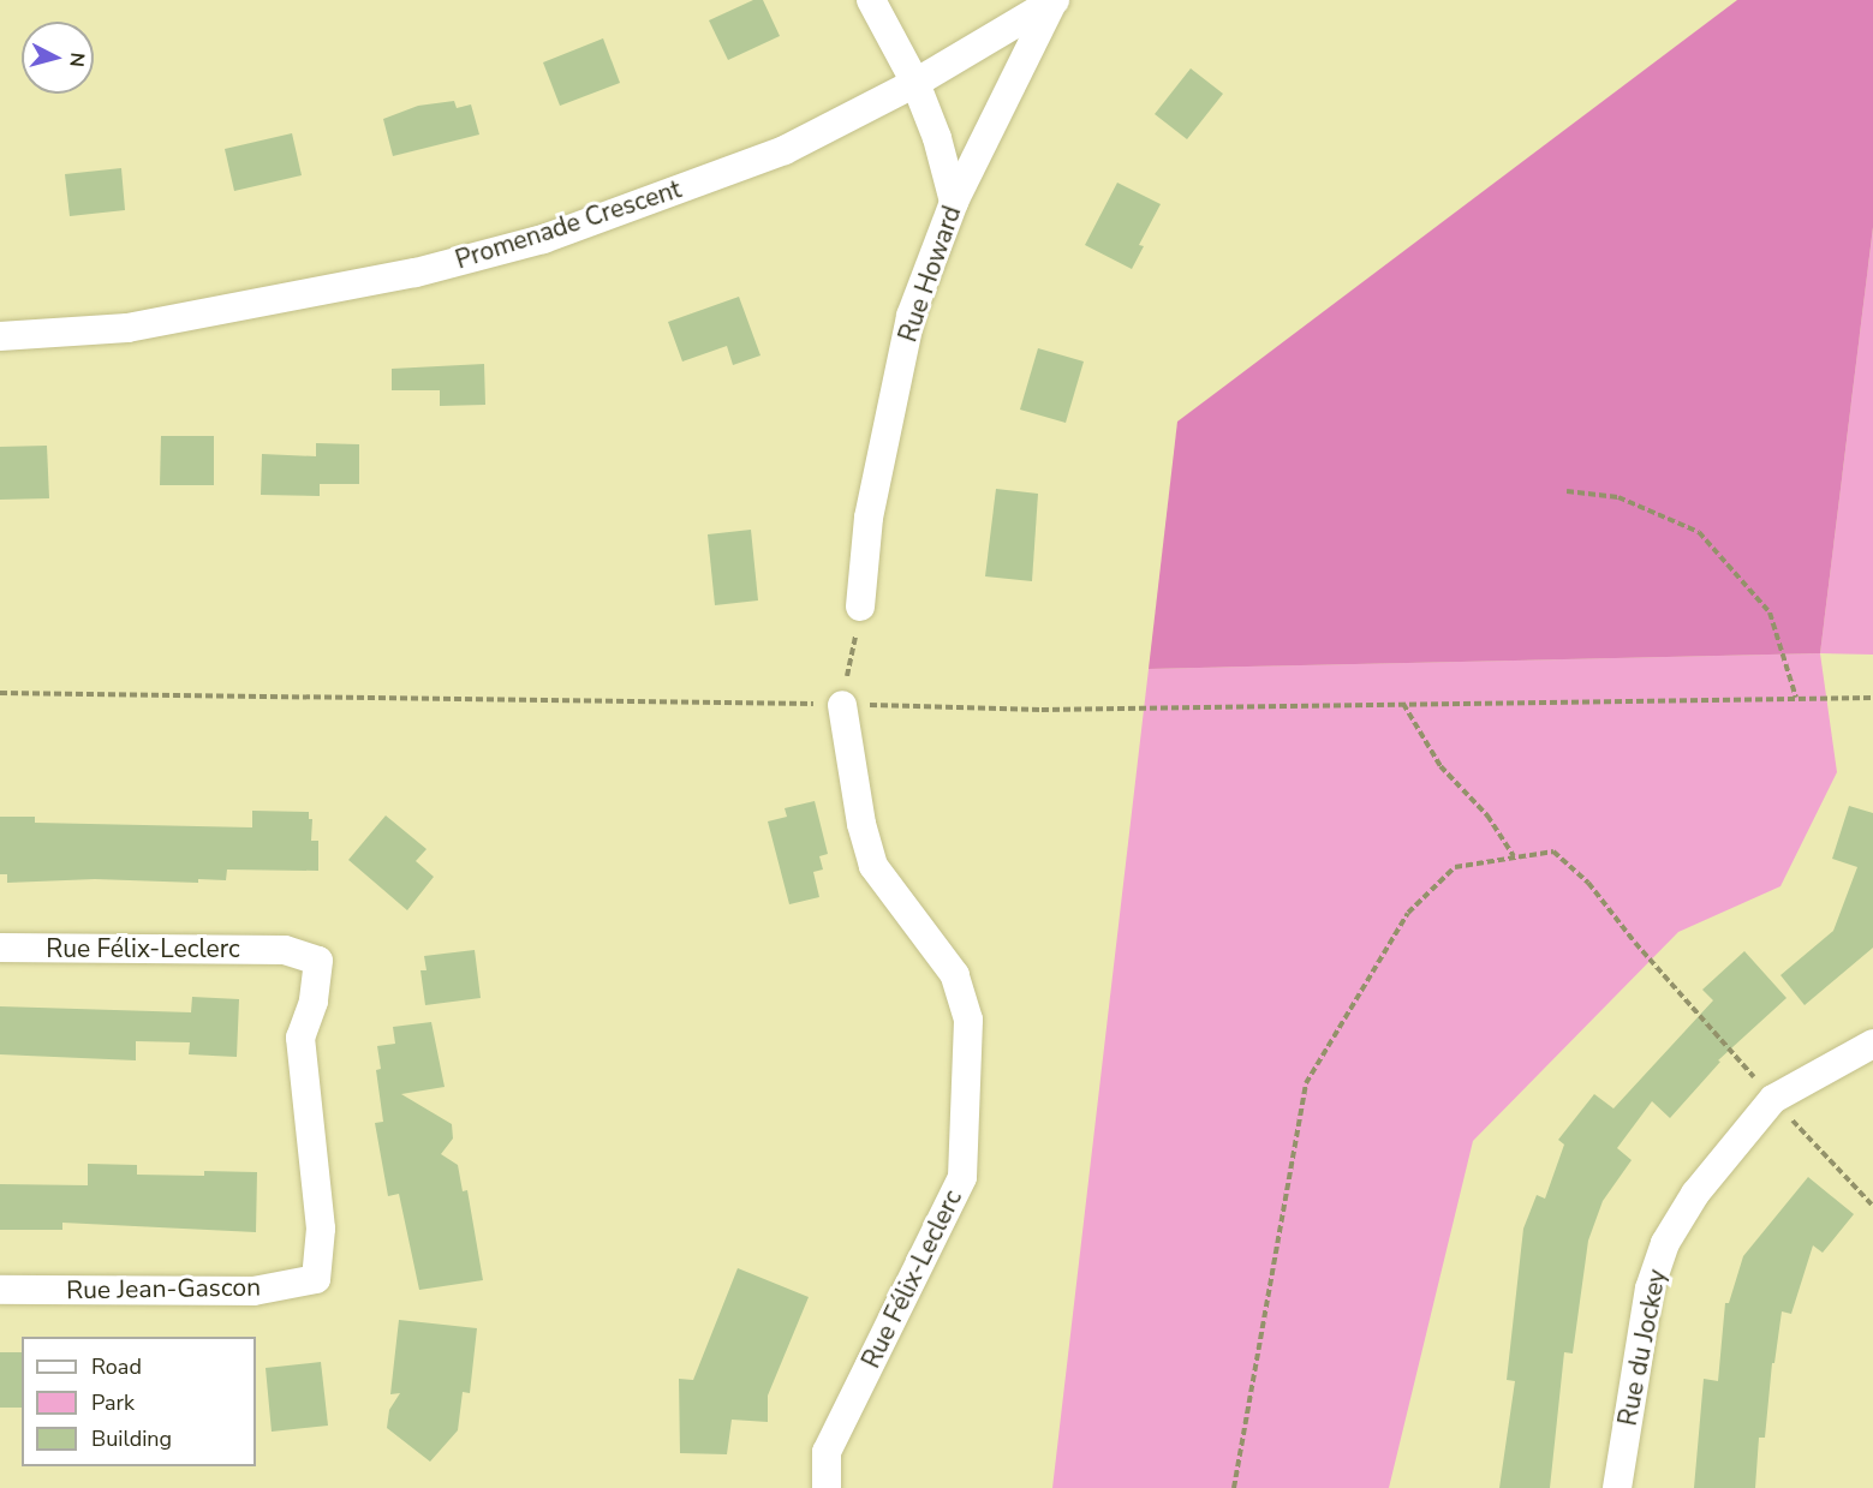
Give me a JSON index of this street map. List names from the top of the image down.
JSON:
{
  "streets": {
    "street": [
      "Promenade Crescent",
      "Rue Howard",
      "Rue Félix-Leclerc",
      "Rue Jean-Gascon",
      "Rue du Jockey"
    ]
  },
  "crossings": [
    ["Promenade Crescent", "Rue Howard"],
    ["Rue Félix-Leclerc", "Rue Jean-Gascon"]
  ],
  "legend": ["Road", "Park", "Building"],
  "north": "right"
}
